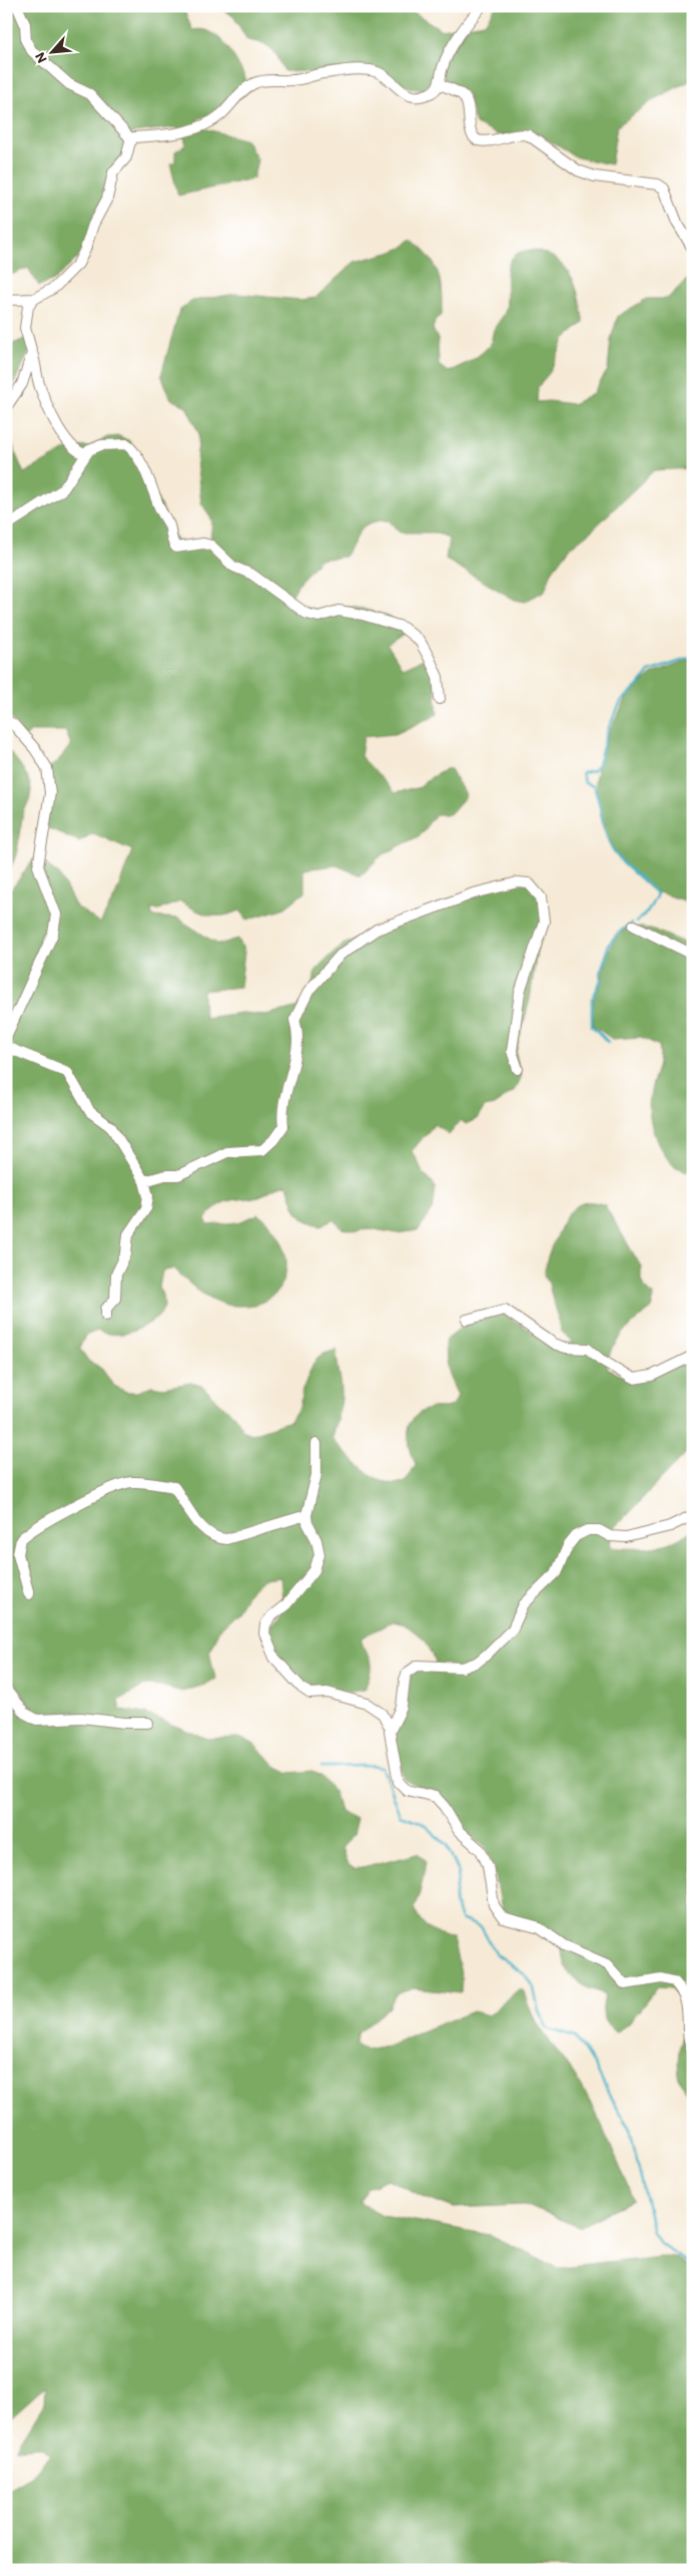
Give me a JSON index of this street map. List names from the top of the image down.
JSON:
{
  "north": "bottom left"
}
